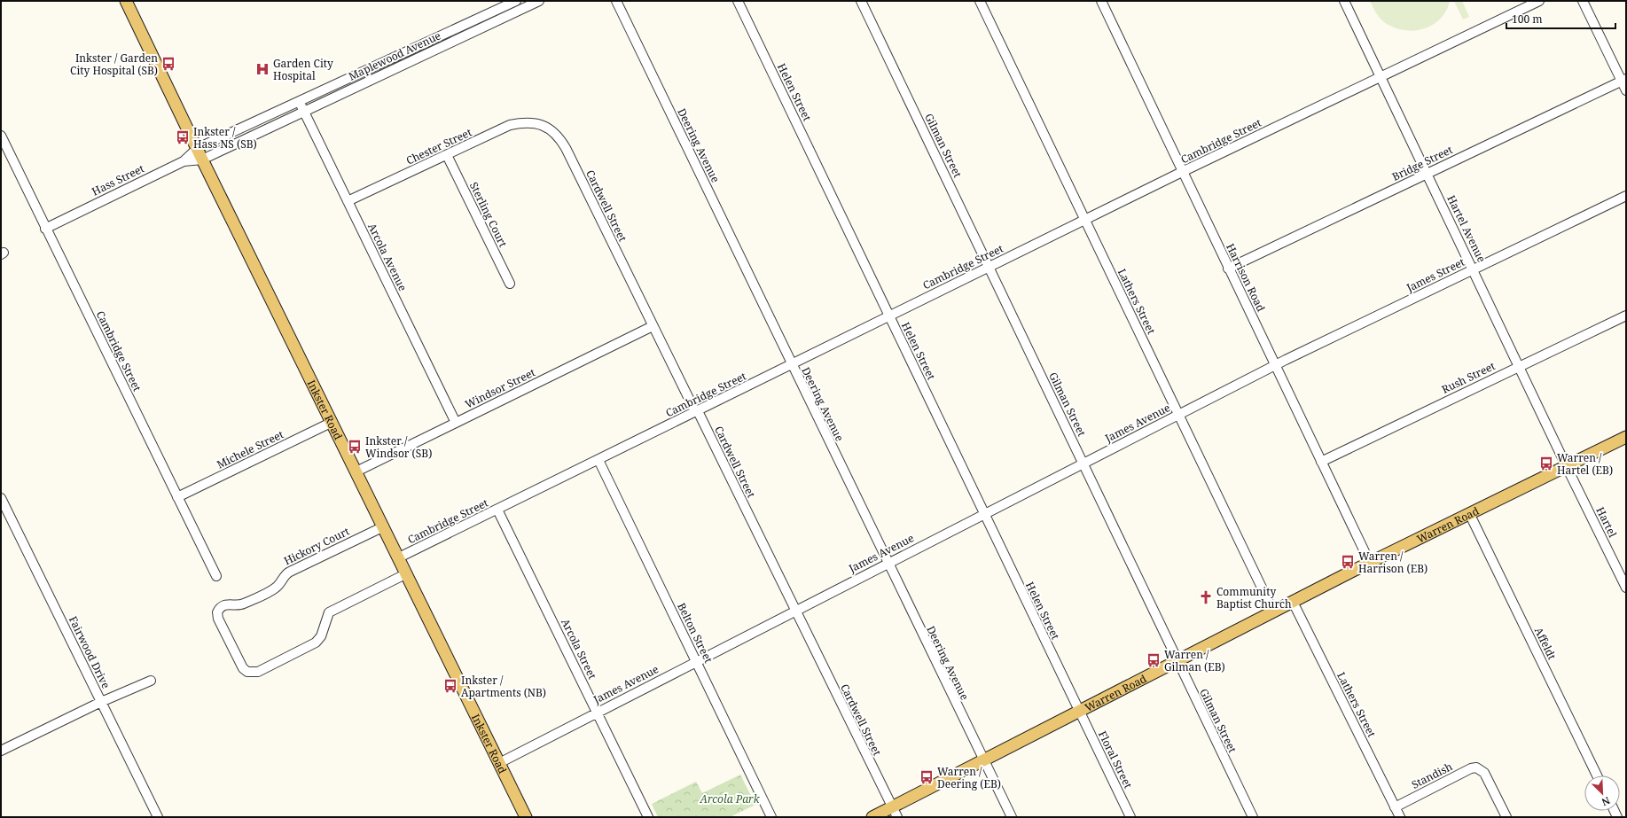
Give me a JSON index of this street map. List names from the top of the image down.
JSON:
{
  "streets": {
    "main road": ["Inkster Road", "Warren Road"],
    "street": [
      "Maplewood Avenue",
      "Helen Street",
      "Cambridge Street",
      "Deering Avenue",
      "Gilman Street",
      "Chester Street",
      "Bridge Street",
      "Hass Street",
      "Cardwell Street",
      "Sterling Court",
      "Hartel Avenue",
      "Arcola Avenue",
      "James Street",
      "Harrison Road",
      "Lathers Street",
      "Rush Street",
      "Windsor Street",
      "James Avenue",
      "Michele Street",
      "Hartel",
      "Hickory Court",
      "Belton Street",
      "Affeldt",
      "Arcola Street",
      "Fairwood Drive",
      "Floral Street",
      "Standish"
    ]
  },
  "crossings": [
    ["Maplewood Avenue", "Hass Street"],
    ["Maplewood Avenue", "Arcola Avenue"],
    ["Maplewood Avenue", "Inkster Road"],
    ["Helen Street", "Cambridge Street"],
    ["Helen Street", "James Avenue"],
    ["Helen Street", "Warren Road"],
    ["Helen Street", "Floral Street"],
    ["Cambridge Street", "Deering Avenue"],
    ["Cambridge Street", "Gilman Street"],
    ["Cambridge Street", "Hass Street"],
    ["Cambridge Street", "Cardwell Street"],
    ["Cambridge Street", "Hartel Avenue"],
    ["Cambridge Street", "Harrison Road"],
    ["Cambridge Street", "Lathers Street"],
    ["Cambridge Street", "Inkster Road"],
    ["Cambridge Street", "Michele Street"],
    ["Cambridge Street", "Belton Street"],
    ["Cambridge Street", "Arcola Street"],
    ["Deering Avenue", "James Avenue"],
    ["Deering Avenue", "Warren Road"],
    ["Gilman Street", "James Avenue"],
    ["Gilman Street", "Warren Road"],
    ["Chester Street", "Cardwell Street"],
    ["Chester Street", "Sterling Court"],
    ["Chester Street", "Arcola Avenue"],
    ["Bridge Street", "Hartel Avenue"],
    ["Bridge Street", "Harrison Road"],
    ["Hass Street", "Inkster Road"],
    ["Cardwell Street", "Windsor Street"],
    ["Cardwell Street", "James Avenue"],
    ["Cardwell Street", "Warren Road"],
    ["Hartel Avenue", "James Street"],
    ["Hartel Avenue", "Rush Street"],
    ["Hartel Avenue", "Hartel"],
    ["Hartel Avenue", "Warren Road"],
    ["Arcola Avenue", "Windsor Street"],
    ["James Street", "Harrison Road"],
    ["James Street", "James Avenue"],
    ["Harrison Road", "Rush Street"],
    ["Harrison Road", "James Avenue"],
    ["Harrison Road", "Warren Road"],
    ["Lathers Street", "James Avenue"],
    ["Lathers Street", "Warren Road"],
    ["Lathers Street", "Standish"],
    ["Windsor Street", "Inkster Road"],
    ["Inkster Road", "James Avenue"],
    ["Inkster Road", "Michele Street"],
    ["Inkster Road", "Hickory Court"],
    ["James Avenue", "Belton Street"],
    ["James Avenue", "Arcola Street"],
    ["Hartel", "Warren Road"],
    ["Warren Road", "Affeldt"],
    ["Warren Road", "Floral Street"]
  ],
  "parks": ["Arcola Park"],
  "places": {
    "bus stop": [
      "Inkster / Garden City Hospital (SB)",
      "Inkster / Hass NS (SB)",
      "Inkster / Windsor (SB)",
      "Warren / Hartel (EB)",
      "Warren / Harrison (EB)",
      "Warren / Gilman (EB)",
      "Inkster / Apartments (NB)",
      "Warren / Deering (EB)"
    ],
    "hospital": ["Garden City Hospital"],
    "church": ["Community Baptist Church"]
  },
  "scale_bar": "100 m",
  "north": "bottom right"
}
